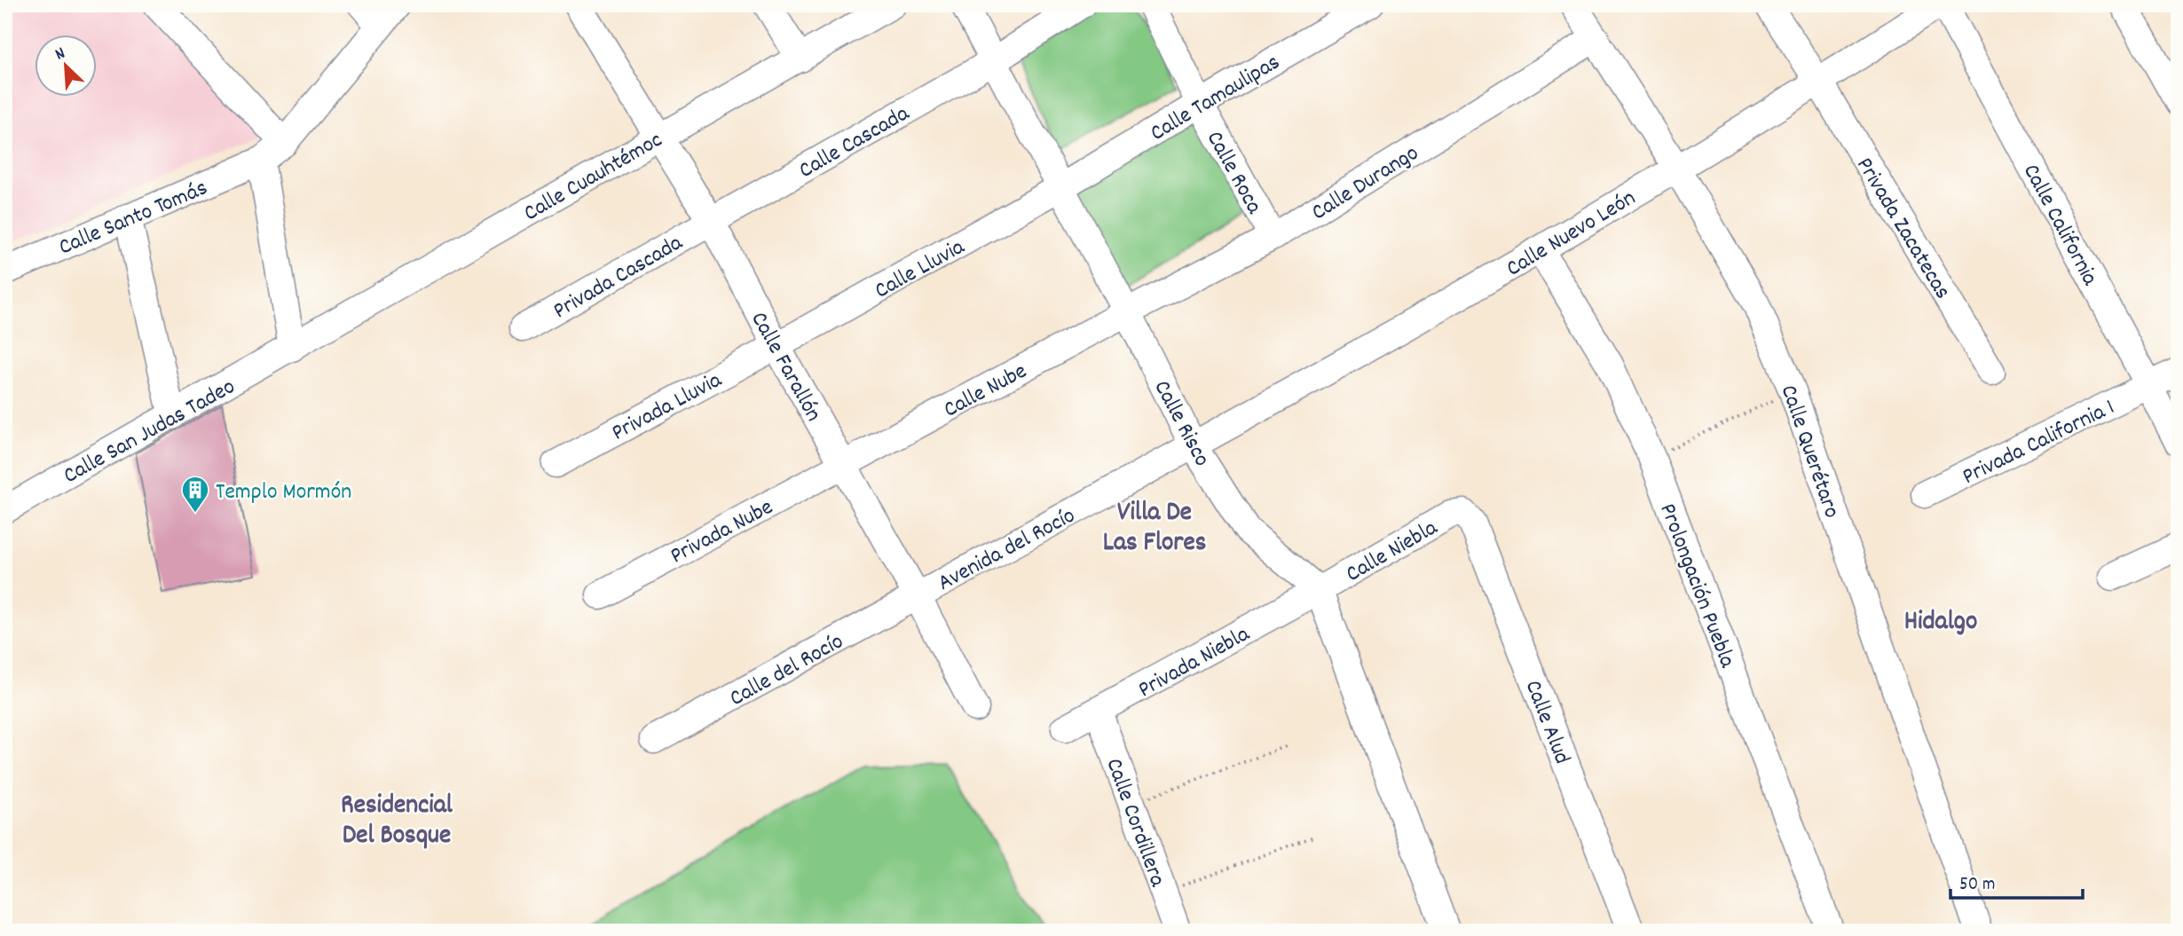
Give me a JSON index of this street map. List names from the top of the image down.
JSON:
{
  "streets": {
    "street": [
      "Calle Tamaulipas",
      "Calle Cascada",
      "Calle Roca",
      "Calle Cuauhtémoc",
      "Calle Durango",
      "Calle Santo Tomás",
      "Calle California",
      "Privada Zacatecas",
      "Calle Nuevo León",
      "Calle Lluvia",
      "Privada Cascada",
      "Calle Farallón",
      "Calle Nube",
      "Privada Lluvia",
      "Calle Risco",
      "Calle San Judas Tadeo",
      "Privada California 1",
      "Calle Querétaro",
      "Privada Nube",
      "Avenida del Rocío",
      "Calle Niebla",
      "Prolongación Puebla",
      "Privada Niebla",
      "Calle del Rocío",
      "Calle Alud",
      "Calle Cordillera"
    ]
  },
  "crossings": [
    ["Calle Tamaulipas", "Calle Roca"],
    ["Calle Tamaulipas", "Calle Lluvia"],
    ["Calle Tamaulipas", "Calle Risco"],
    ["Calle Cascada", "Privada Cascada"],
    ["Calle Cascada", "Calle Farallón"],
    ["Calle Cascada", "Calle Risco"],
    ["Calle Roca", "Calle Durango"],
    ["Calle Cuauhtémoc", "Calle Farallón"],
    ["Calle Cuauhtémoc", "Calle San Judas Tadeo"],
    ["Calle Durango", "Calle Nube"],
    ["Calle Durango", "Calle Risco"],
    ["Calle Durango", "Calle Querétaro"],
    ["Calle California", "Privada California 1"],
    ["Privada Zacatecas", "Calle Nuevo León"],
    ["Calle Nuevo León", "Calle Risco"],
    ["Calle Nuevo León", "Calle Querétaro"],
    ["Calle Nuevo León", "Avenida del Rocío"],
    ["Calle Nuevo León", "Prolongación Puebla"],
    ["Calle Lluvia", "Calle Farallón"],
    ["Calle Lluvia", "Privada Lluvia"],
    ["Calle Lluvia", "Calle Risco"],
    ["Privada Cascada", "Calle Farallón"],
    ["Calle Farallón", "Calle Nube"],
    ["Calle Farallón", "Privada Lluvia"],
    ["Calle Farallón", "Privada Nube"],
    ["Calle Farallón", "Avenida del Rocío"],
    ["Calle Farallón", "Calle del Rocío"],
    ["Calle Nube", "Calle Risco"],
    ["Calle Nube", "Privada Nube"],
    ["Calle Risco", "Avenida del Rocío"],
    ["Calle Risco", "Calle Niebla"],
    ["Calle Risco", "Privada Niebla"],
    ["Avenida del Rocío", "Calle del Rocío"],
    ["Calle Niebla", "Privada Niebla"],
    ["Calle Niebla", "Calle Alud"],
    ["Privada Niebla", "Calle Cordillera"]
  ],
  "districts": ["Villa De Las Flores", "Hidalgo", "Residencial Del Bosque"],
  "places": {
    "building": ["Templo Mormón"]
  },
  "scale_bar": "50 m",
  "north": "top left"
}
